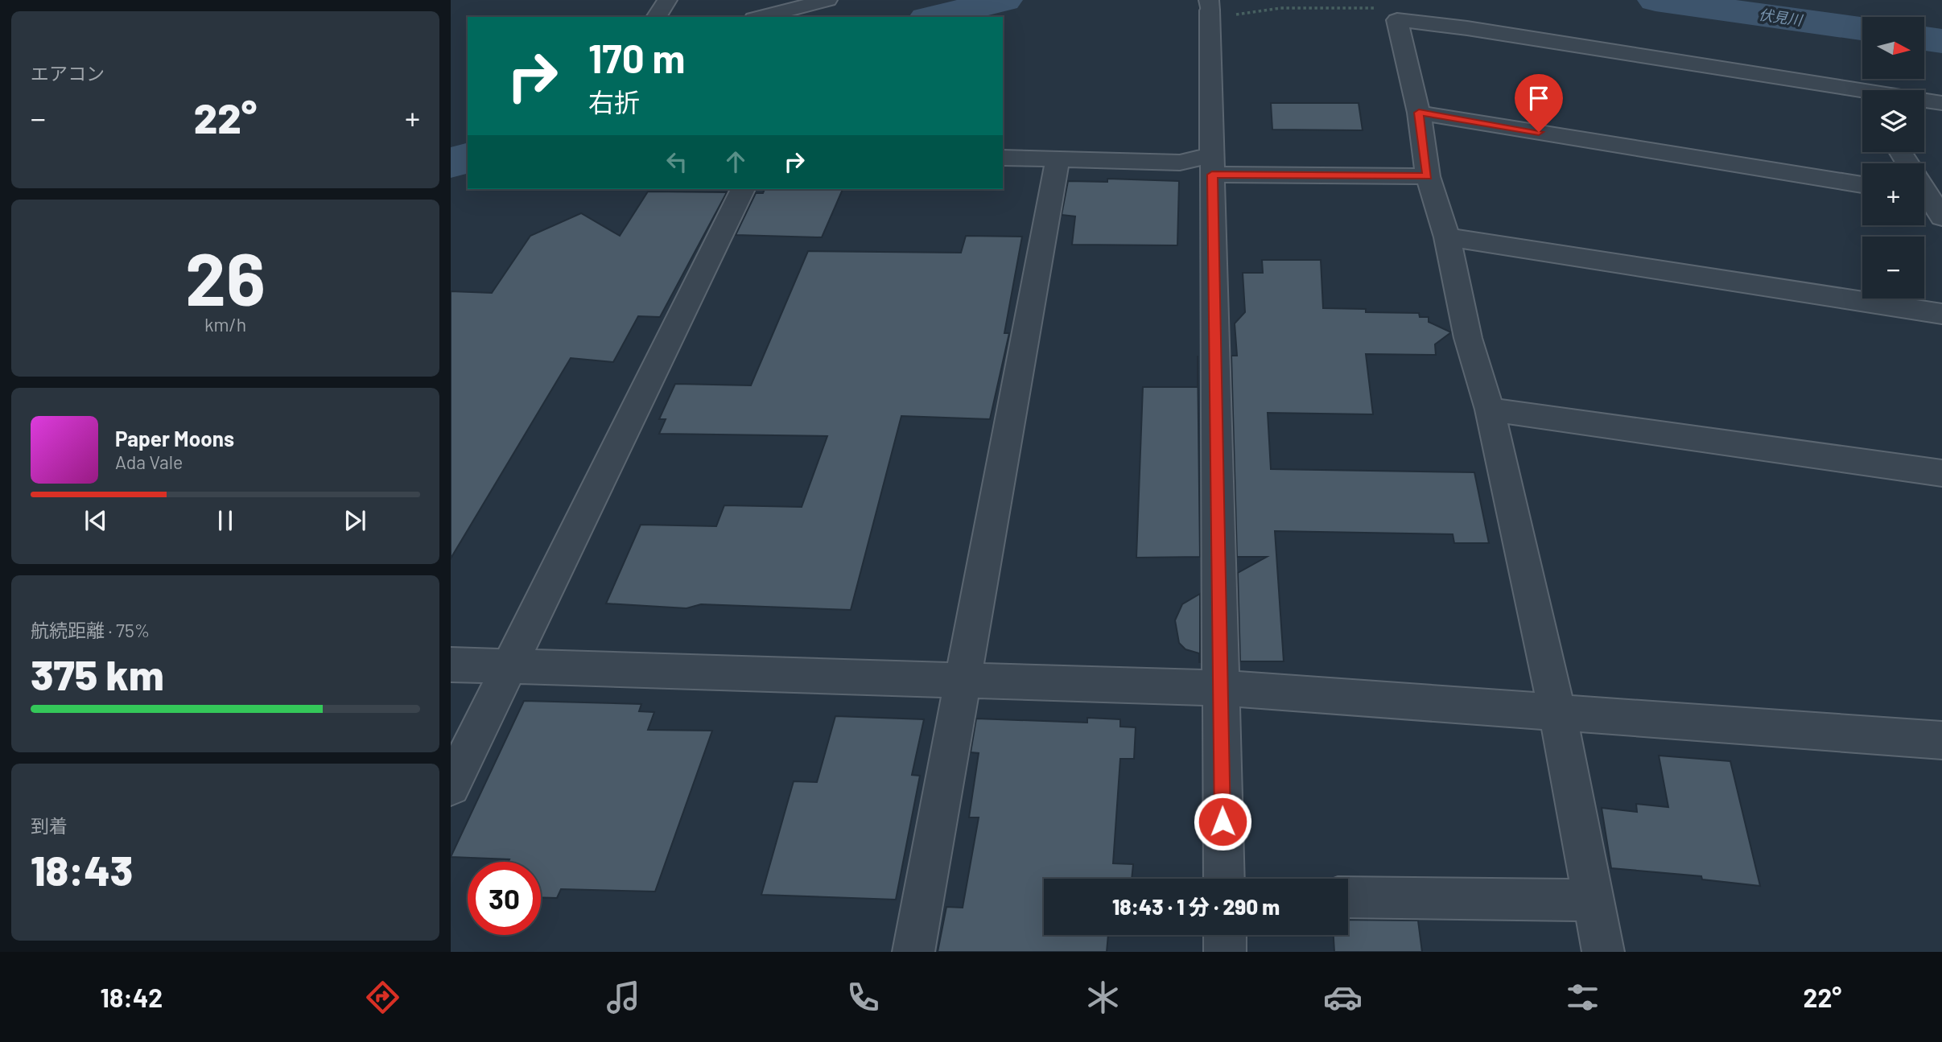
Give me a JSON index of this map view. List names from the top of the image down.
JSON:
{
  "water": ["伏見川"],
  "north": "right",
  "page": {
    "tile": [
      "エアコン",
      ["26", "km/h"],
      ["航続距離 · 75%", "375 km"],
      ["到着", "18:43"]
    ],
    "map_buttons": ["+", "−"],
    "turn": ["170 m", "右折"],
    "heat": ["−", "22°", "+"],
    "song": ["Paper Moons", "Ada Vale"],
    "limit": "30",
    "trip": "18:43 · 1 分 · 290 m",
    "tabs": ["18:42", "22°"]
  }
}
